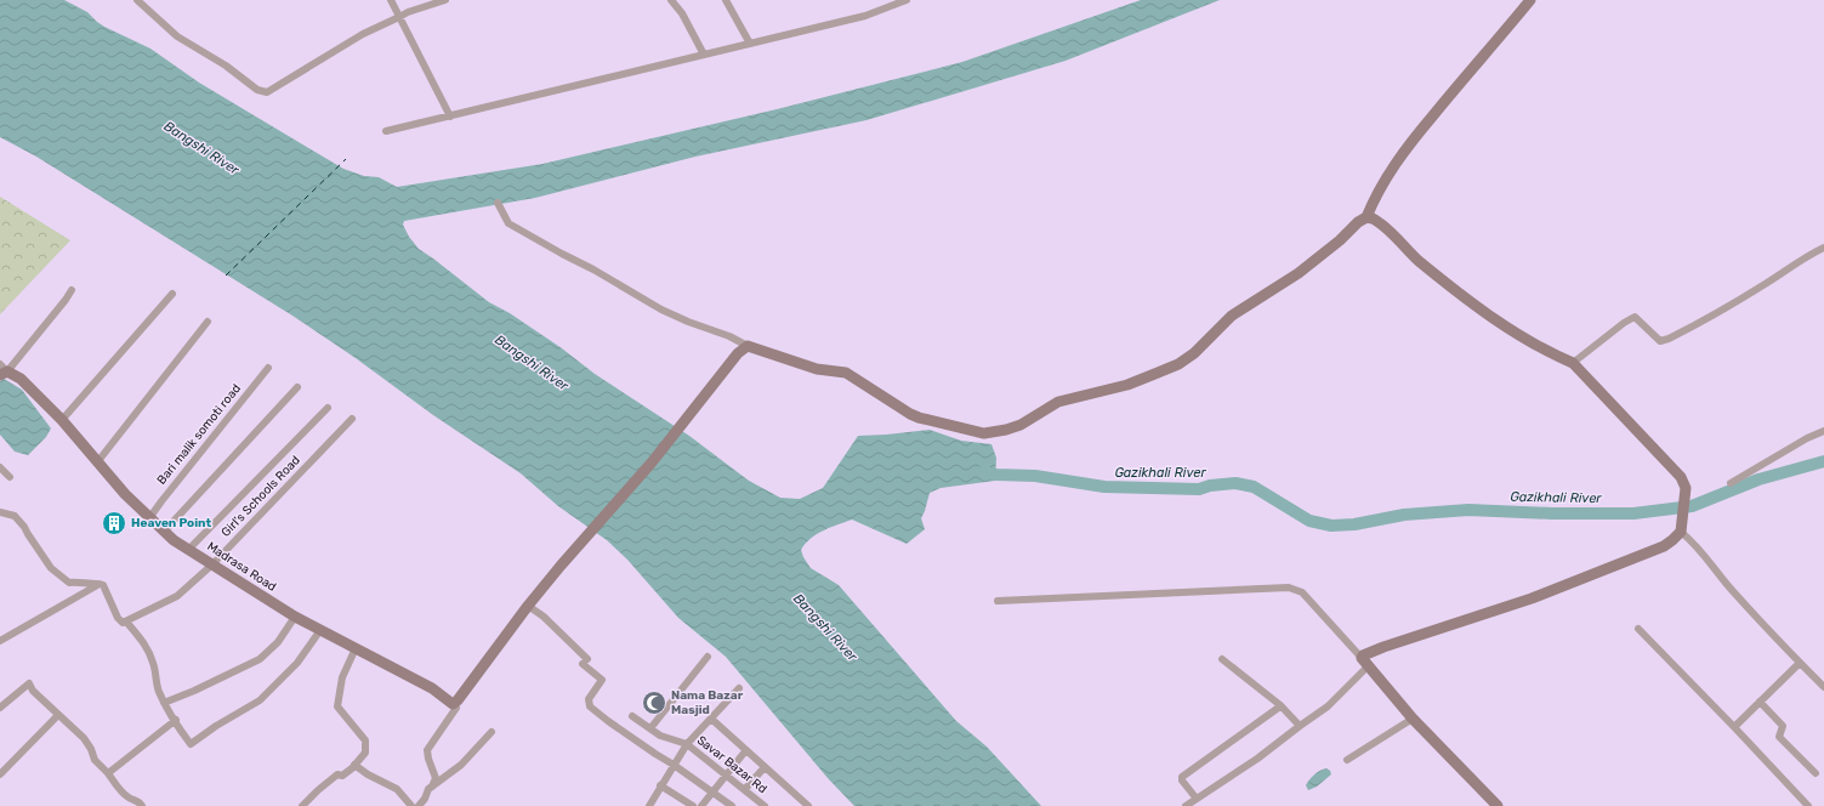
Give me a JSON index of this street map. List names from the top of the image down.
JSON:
{
  "streets": {
    "street": [
      "Bari malik somoti road",
      "Girl's Schools Road",
      "Madrasa Road",
      "Savar Bazar Rd"
    ]
  },
  "crossings": [
    ["Bari malik somoti road", "Madrasa Road"],
    ["Girl's Schools Road", "Madrasa Road"]
  ],
  "water": ["Bangshi River", "Gazikhali River"],
  "places": {
    "building": ["Heaven Point"],
    "mosque": ["Nama Bazar Masjid"]
  }
}
